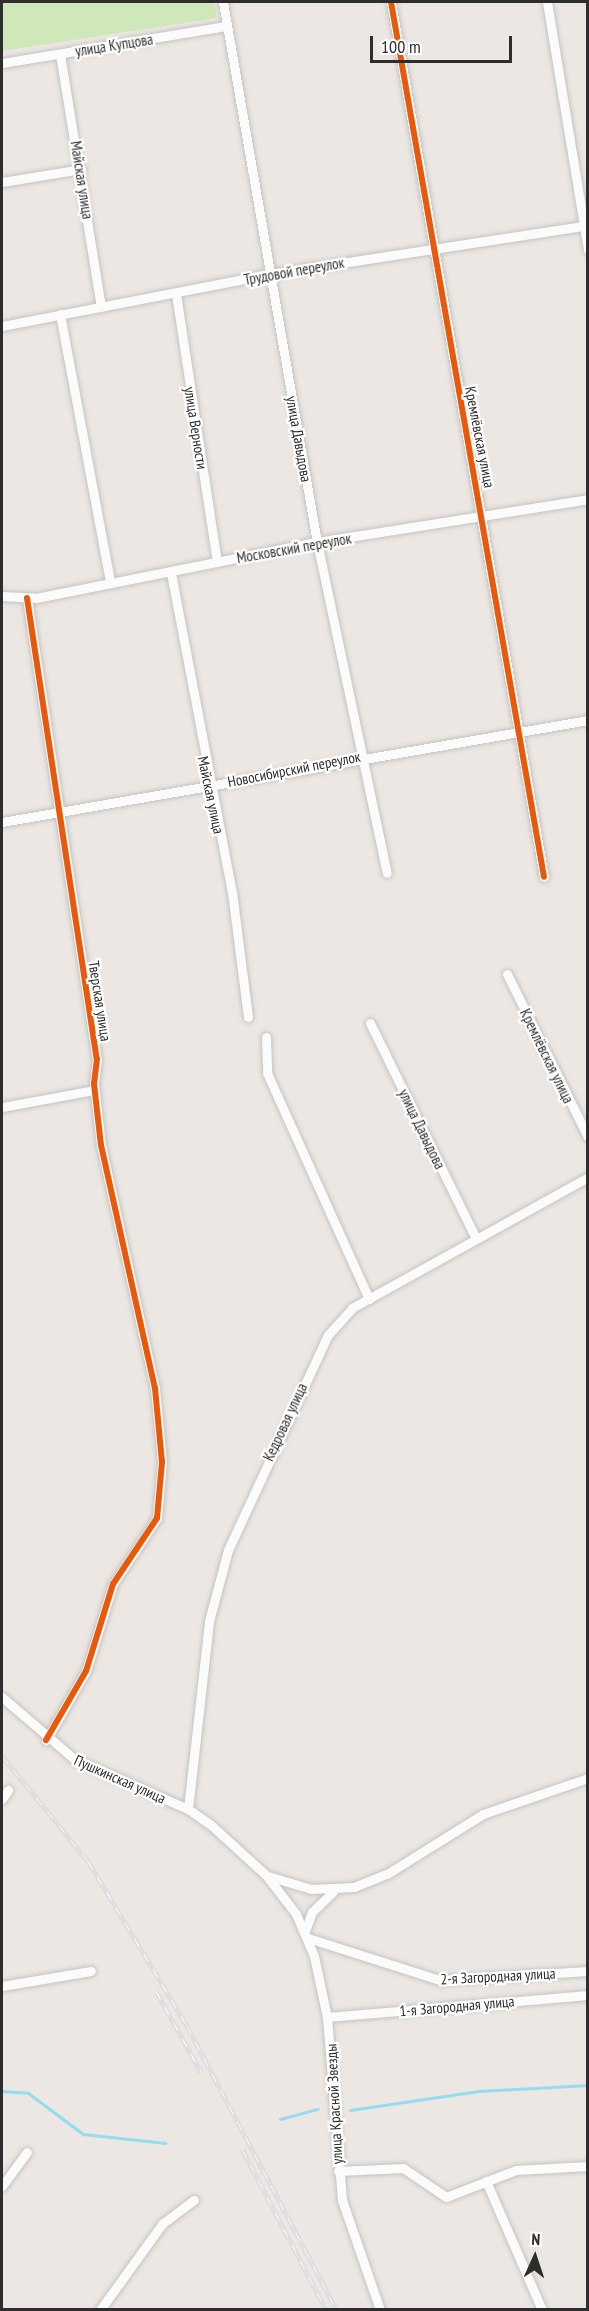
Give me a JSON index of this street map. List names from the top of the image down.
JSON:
{
  "streets": {
    "street": [
      "улица Купцова",
      "Майская улица",
      "Трудовой переулок",
      "улица Верности",
      "Кремлёвская улица",
      "улица Давыдова",
      "Московский переулок",
      "Новосибирский переулок",
      "Тверская улица",
      "Кедровая улица",
      "Пушкинская улица",
      "2-я Загородная улица",
      "1-я Загородная улица",
      "улица Красной Звезды"
    ]
  },
  "crossings": [
    ["улица Купцова", "Майская улица"],
    ["улица Купцова", "улица Давыдова"],
    ["Майская улица", "Трудовой переулок"],
    ["Майская улица", "Московский переулок"],
    ["Майская улица", "Новосибирский переулок"],
    ["Трудовой переулок", "улица Верности"],
    ["Трудовой переулок", "Кремлёвская улица"],
    ["Трудовой переулок", "улица Давыдова"],
    ["улица Верности", "Московский переулок"],
    ["Кремлёвская улица", "Московский переулок"],
    ["Кремлёвская улица", "Новосибирский переулок"],
    ["улица Давыдова", "Московский переулок"],
    ["улица Давыдова", "Новосибирский переулок"],
    ["улица Давыдова", "Кедровая улица"],
    ["Московский переулок", "Тверская улица"],
    ["Новосибирский переулок", "Тверская улица"],
    ["Тверская улица", "Пушкинская улица"],
    ["Кедровая улица", "Пушкинская улица"],
    ["2-я Загородная улица", "улица Красной Звезды"],
    ["1-я Загородная улица", "улица Красной Звезды"]
  ],
  "scale_bar": "100 m",
  "north": "top"
}
